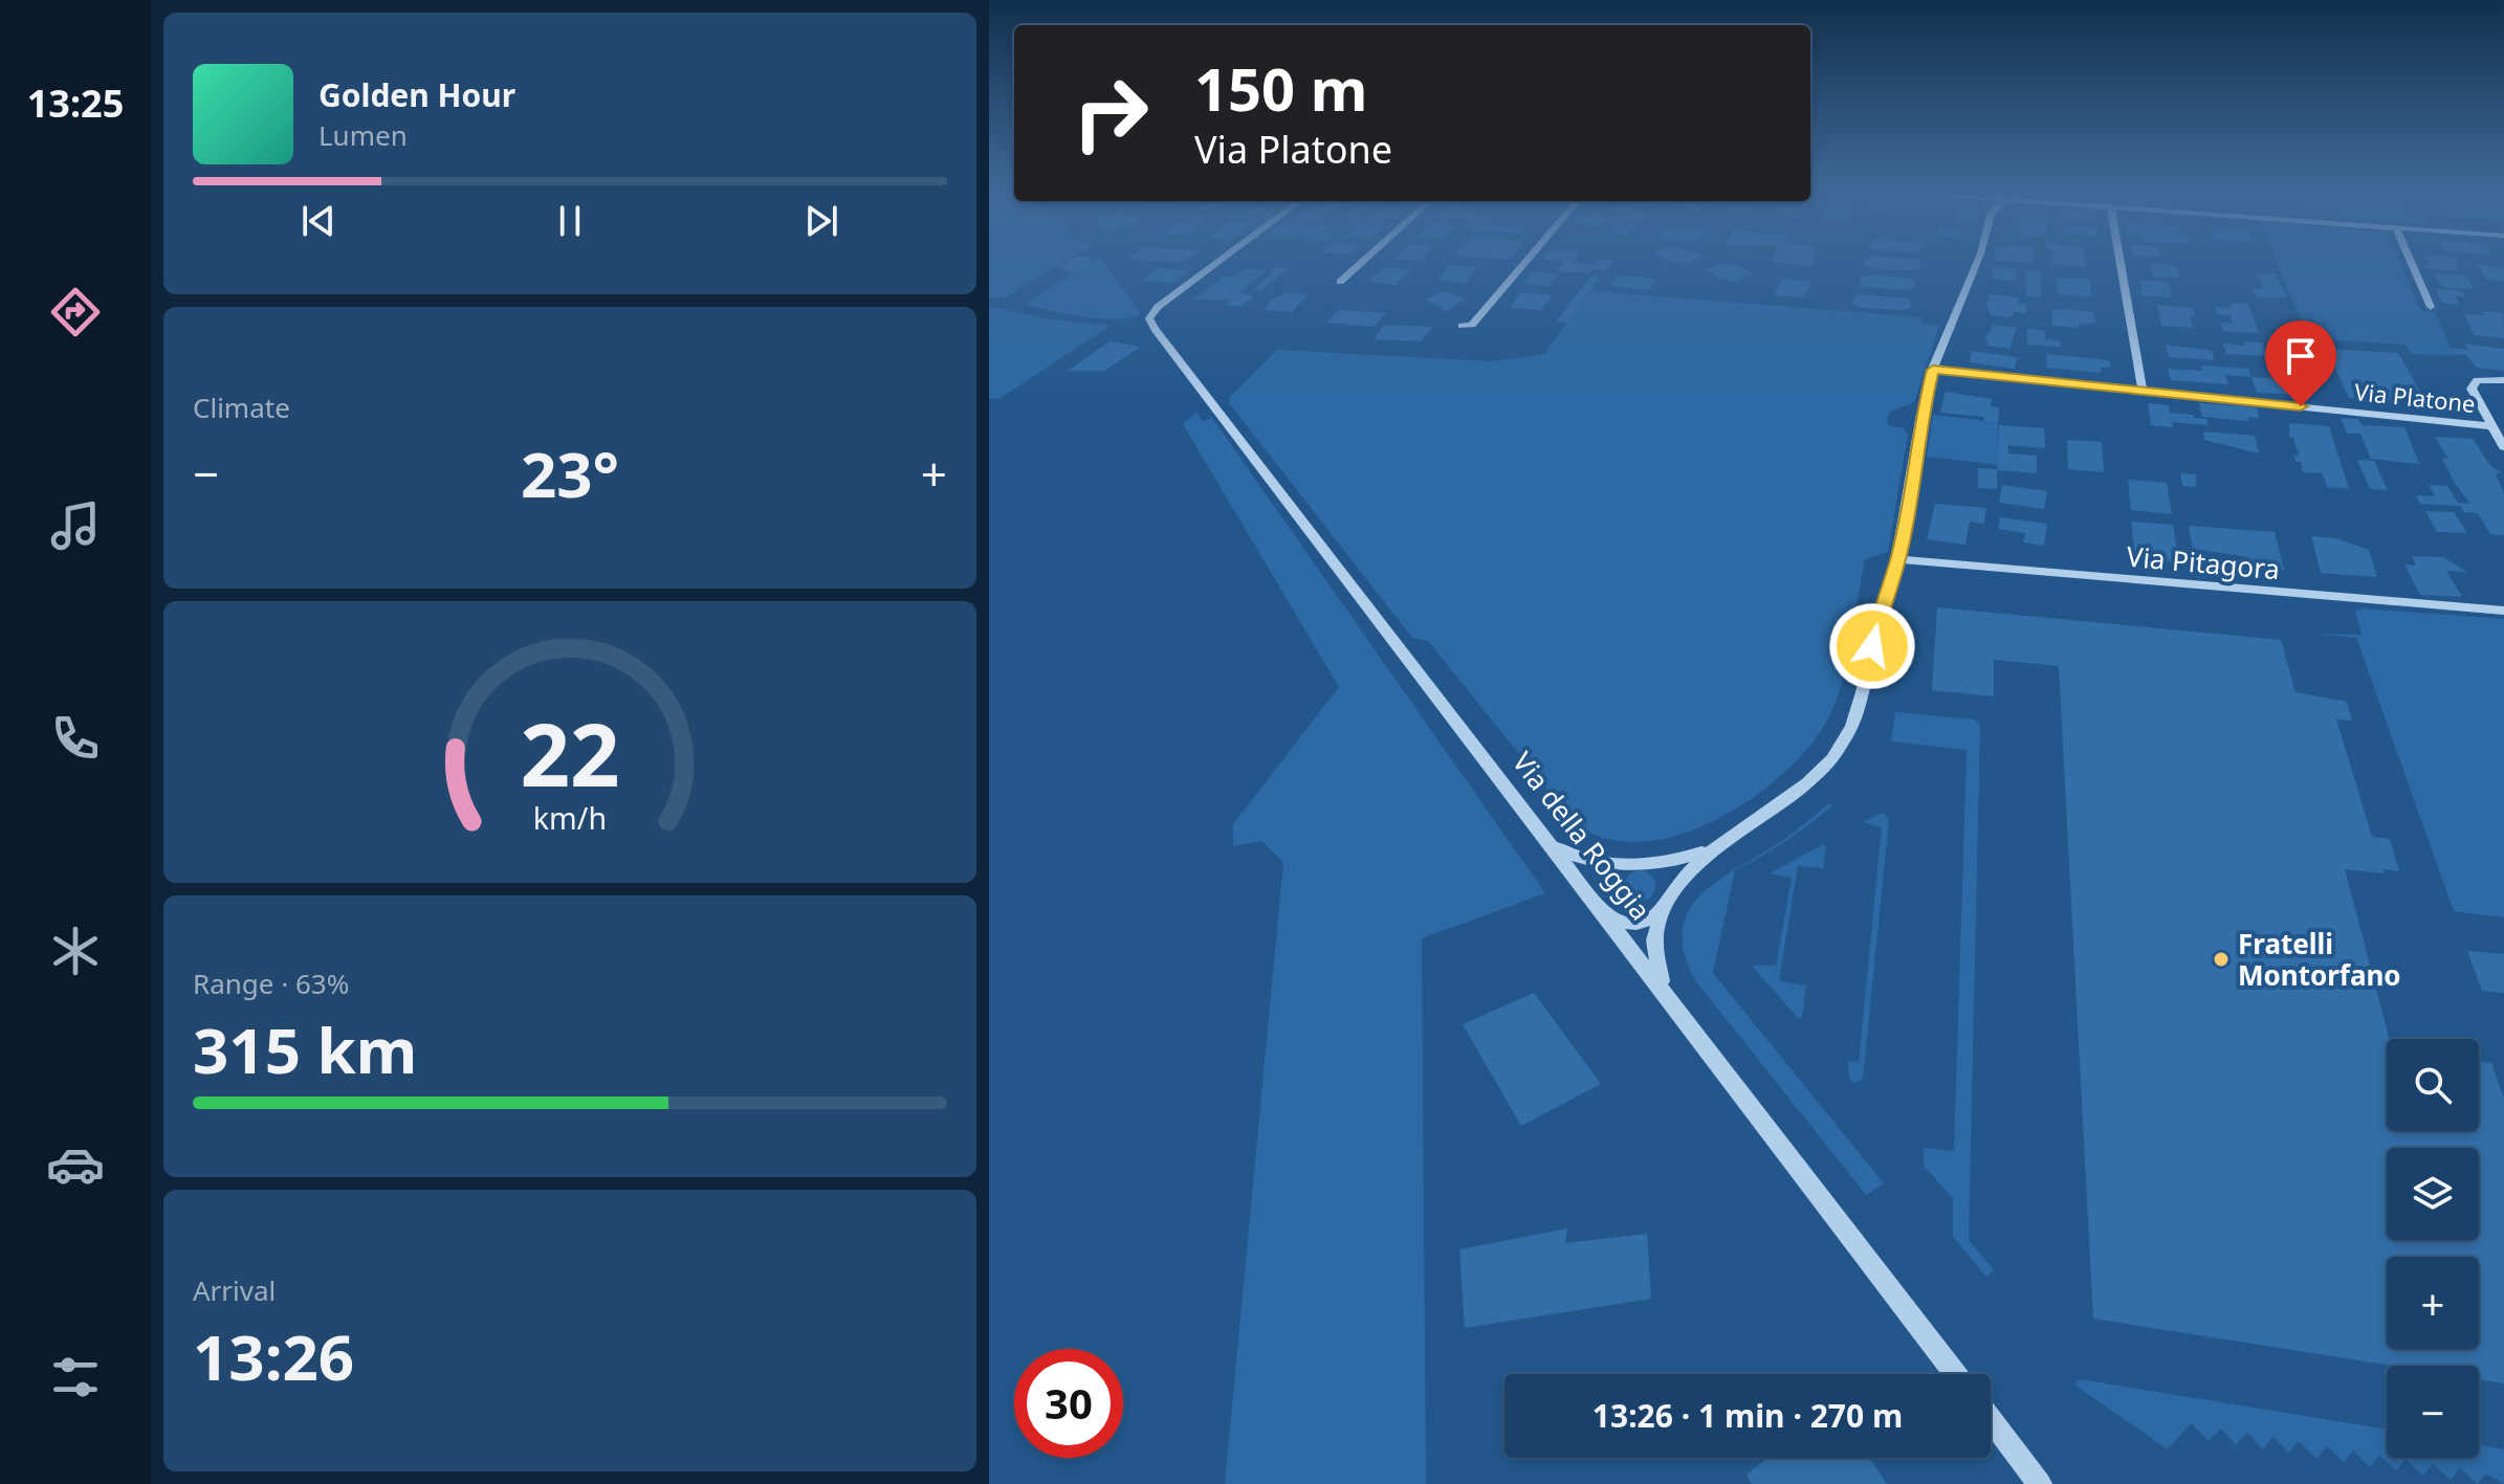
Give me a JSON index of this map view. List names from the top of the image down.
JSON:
{
  "streets": {
    "street": ["Via Platone", "Via Pitagora", "Via della Roggia"]
  },
  "places": ["Fratelli Montorfano"],
  "page": {
    "tabs": "13:25",
    "turn": ["150 m", "Via Platone"],
    "song": ["Golden Hour", "Lumen"],
    "tile": [
      "Climate",
      ["Range · 63%", "315 km"],
      ["Arrival", "13:26"]
    ],
    "heat": ["−", "23°", "+"],
    "map_buttons": ["+", "−"],
    "limit": "30",
    "trip": "13:26 · 1 min · 270 m",
    "gauge": ["22", "km/h"]
  }
}
